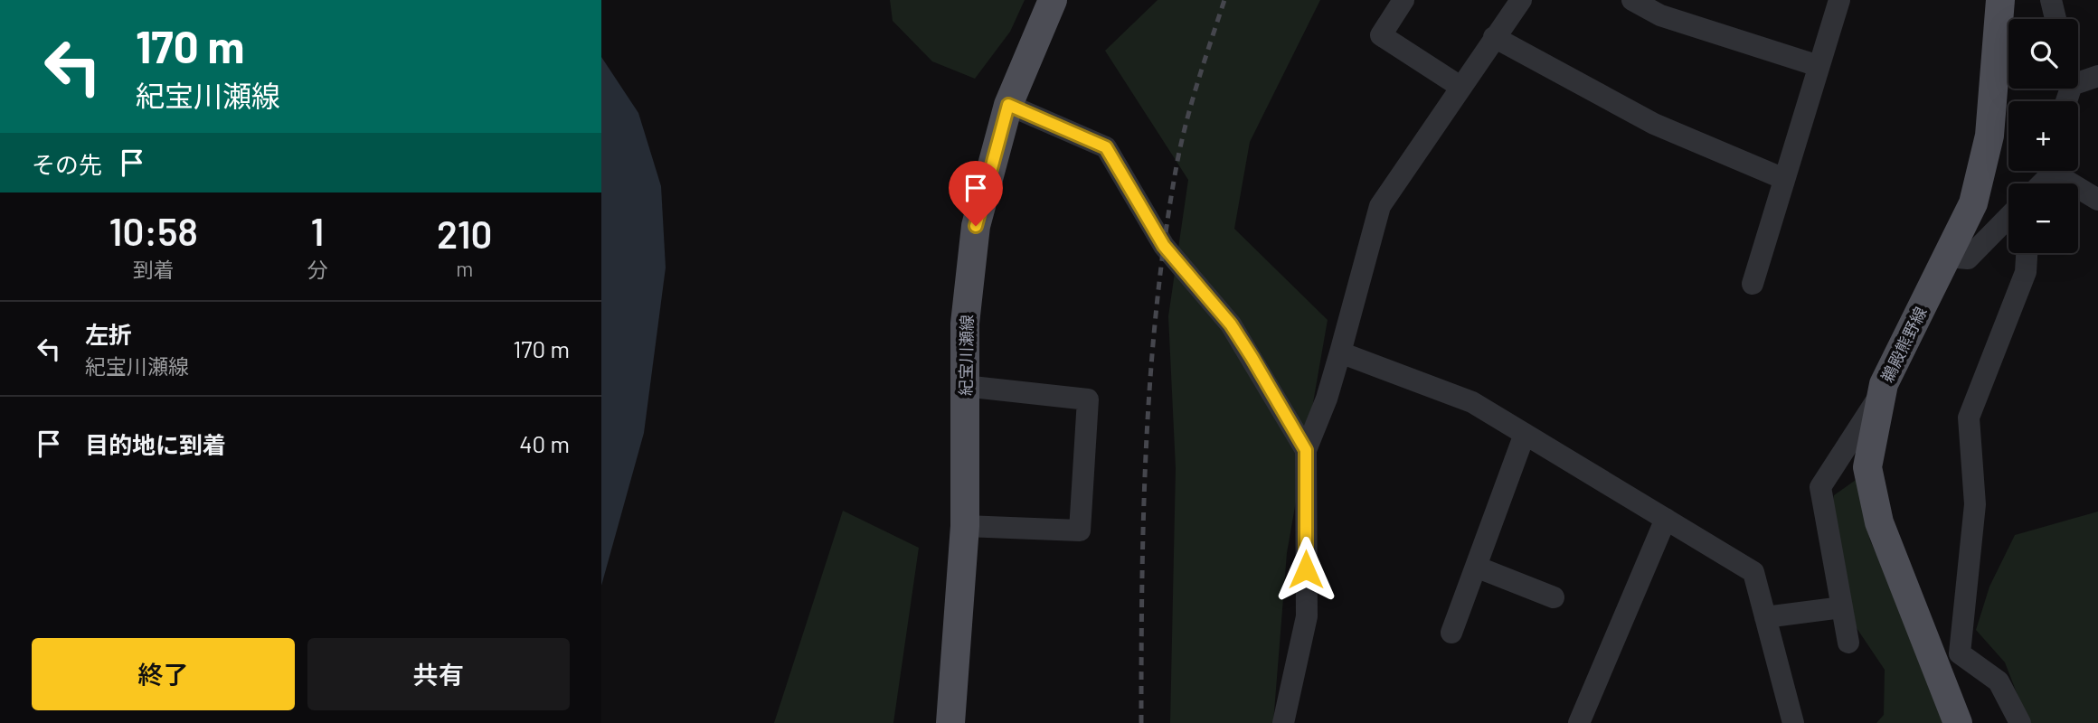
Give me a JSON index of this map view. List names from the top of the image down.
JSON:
{
  "streets": {
    "main road": ["鵜殿熊野線", "紀宝川瀬線"]
  },
  "page": {
    "turn": ["170 m", "紀宝川瀬線"],
    "map_buttons": ["+", "−"],
    "then": "その先",
    "eta": [
      "10:58",
      "到着",
      "1",
      "分",
      "210",
      "m"
    ],
    "list": [
      {
        "name": "左折",
        "note": "紀宝川瀬線",
        "value": "170 m"
      },
      {
        "name": "目的地に到着",
        "value": "40 m"
      }
    ],
    "buttons": ["終了", "共有"]
  }
}
